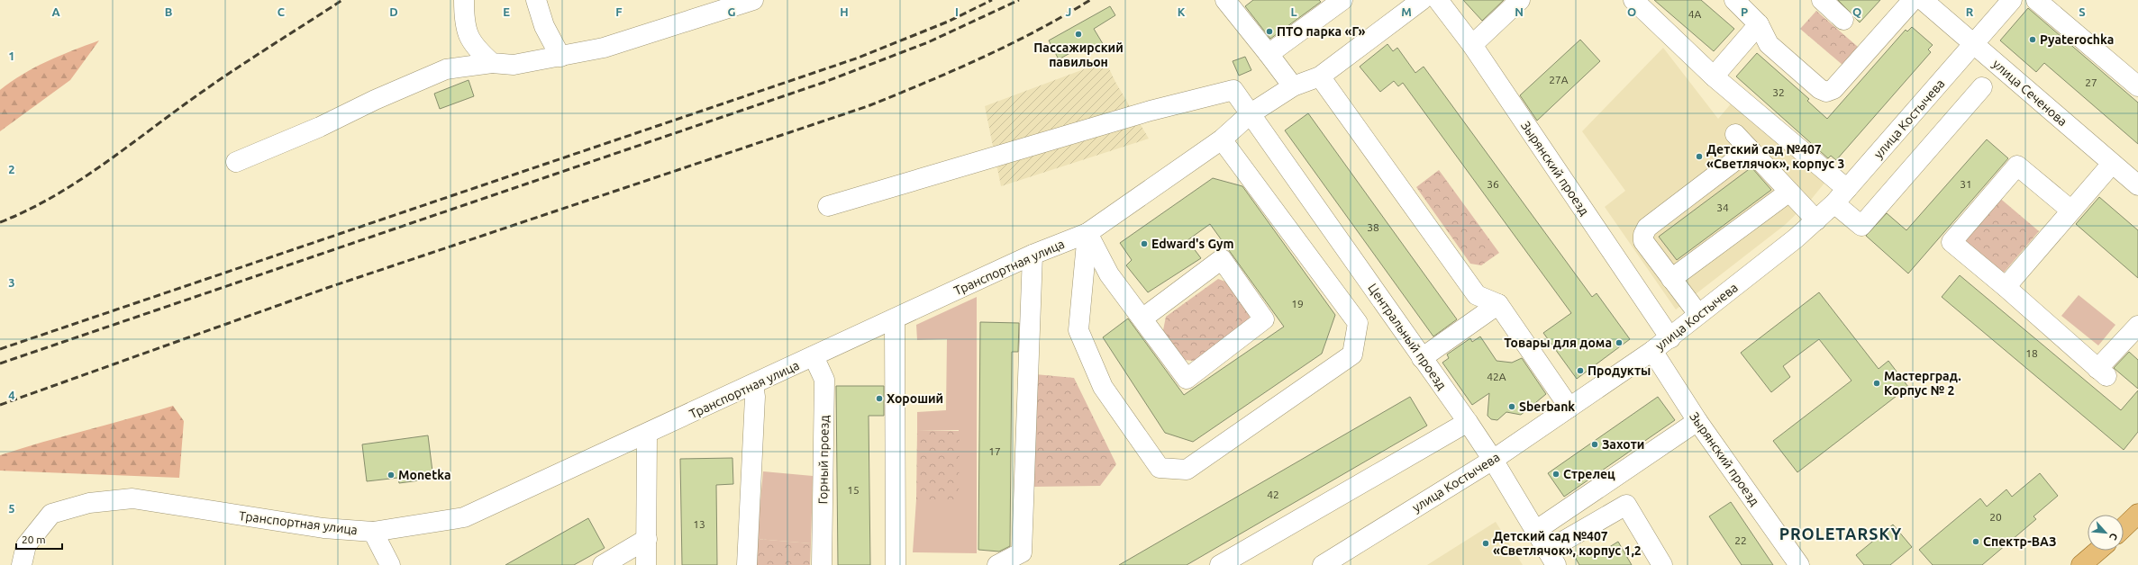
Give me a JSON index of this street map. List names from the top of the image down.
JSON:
{
  "streets": {
    "street": [
      "улица Сеченова",
      "улица Костычева",
      "Зырянский проезд",
      "Транспортная улица",
      "Центральный проезд",
      "Горный проезд"
    ]
  },
  "crossings": [
    ["улица Сеченова", "улица Костычева"],
    ["улица Костычева", "Зырянский проезд"],
    ["улица Костычева", "Центральный проезд"],
    ["Транспортная улица", "Центральный проезд"],
    ["Транспортная улица", "Горный проезд"]
  ],
  "districts": ["PROLETARSKY"],
  "places": [
    "ПТО парка «Г»",
    "Пассажирский павильон",
    "Pyaterochka",
    "Детский сад №407 «Светлячок», корпус 3",
    "Edward's Gym",
    "Товары для дома",
    "Продукты",
    "Мастерград. Корпус № 2",
    "Хороший",
    "Sberbank",
    "Захоти",
    "Стрелец",
    "Monetka",
    "Спектр-ВАЗ",
    "Детский сад №407 «Светлячок», корпус 1,2"
  ],
  "house_numbers": [
    "4А",
    "27А",
    "27",
    "32",
    "36",
    "31",
    "34",
    "38",
    "19",
    "18",
    "42А",
    "17",
    "15",
    "42",
    "20",
    "13",
    "22"
  ],
  "scale_bar": "20 m",
  "north": "bottom right",
  "grid": {
    "columns": [
      "A",
      "B",
      "C",
      "D",
      "E",
      "F",
      "G",
      "H",
      "I",
      "J",
      "K",
      "L",
      "M",
      "N",
      "O",
      "P",
      "Q",
      "R",
      "S"
    ],
    "rows": [
      "1",
      "2",
      "3",
      "4",
      "5"
    ]
  }
}
